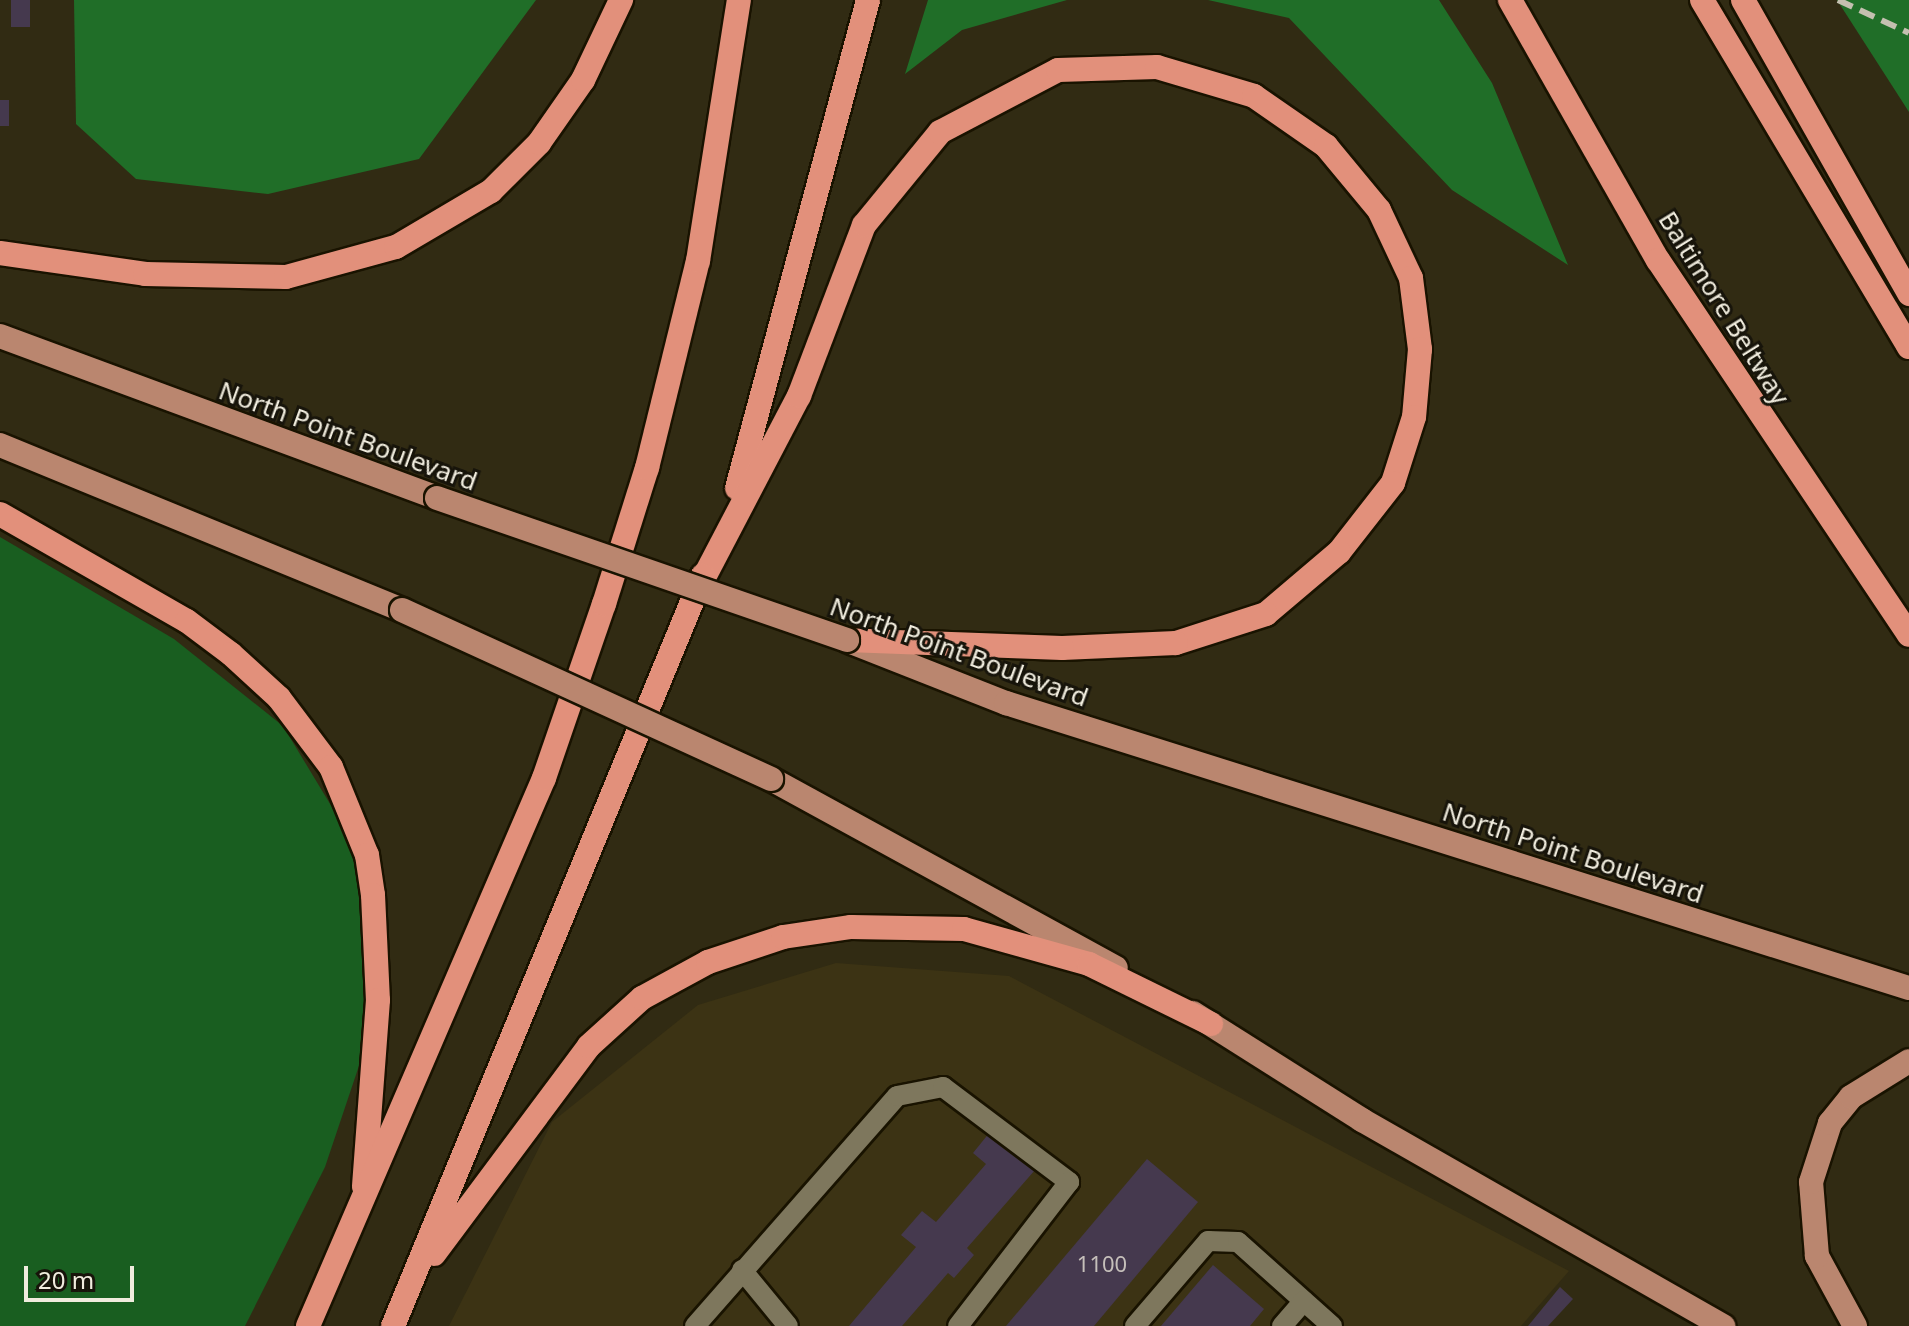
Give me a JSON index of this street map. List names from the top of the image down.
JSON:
{
  "streets": {
    "highway": ["Baltimore Beltway"],
    "main road": ["North Point Boulevard"]
  },
  "house_numbers": ["1100"],
  "scale_bar": "20 m"
}
